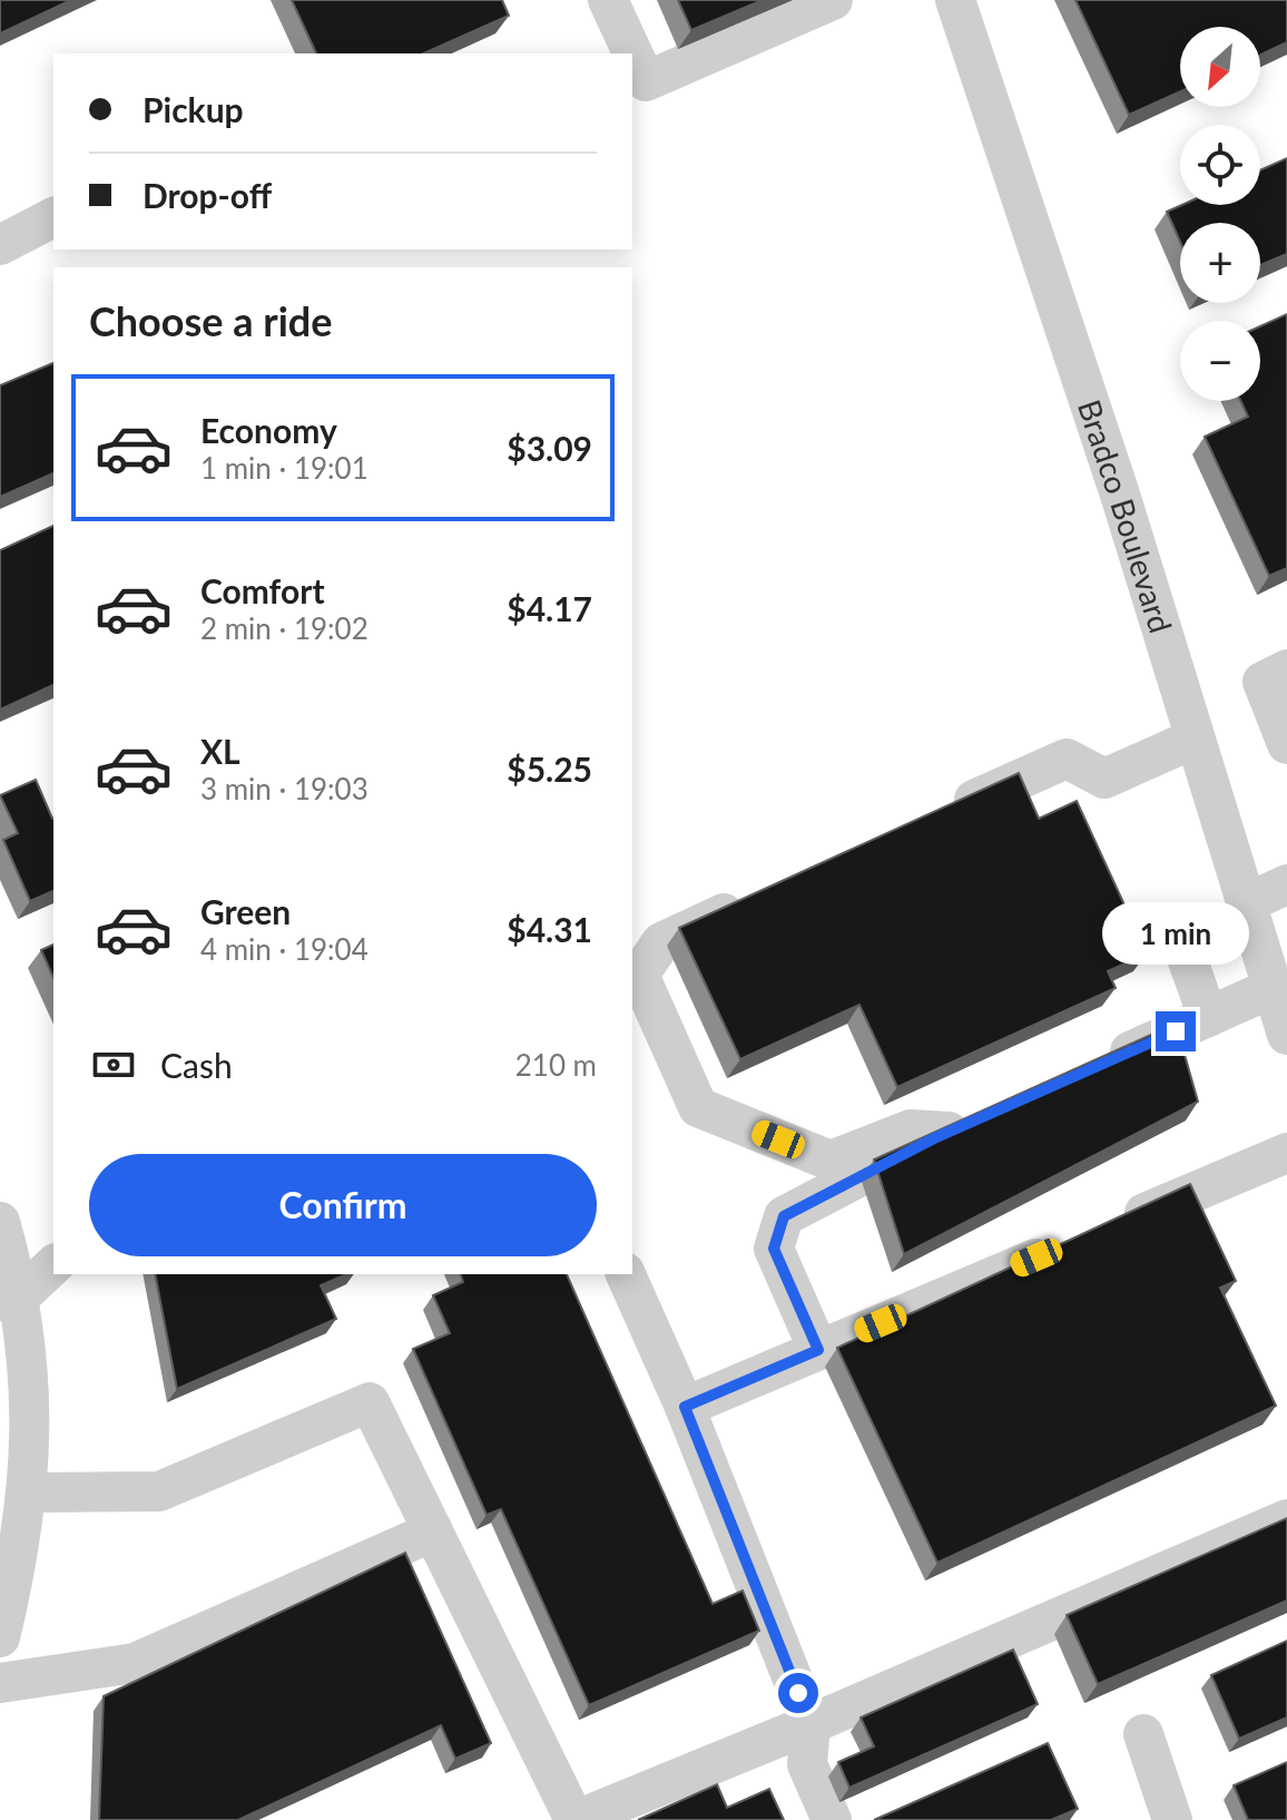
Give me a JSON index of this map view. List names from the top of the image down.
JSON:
{
  "streets": {
    "street": ["Bradco Boulevard"]
  },
  "north": "bottom left",
  "page": {
    "map_buttons": ["+", "−"],
    "banner": ["Pickup", "Drop-off"],
    "heading": "Choose a ride",
    "list": [
      {
        "name": "Economy",
        "note": "1 min · 19:01",
        "value": "$3.09"
      },
      {
        "name": "Comfort",
        "note": "2 min · 19:02",
        "value": "$4.17"
      },
      {
        "name": "XL",
        "note": "3 min · 19:03",
        "value": "$5.25"
      },
      {
        "name": "Green",
        "note": "4 min · 19:04",
        "value": "$4.31"
      }
    ],
    "bubble": "1 min",
    "pay": ["Cash", "210 m"],
    "buttons": "Confirm"
  }
}
